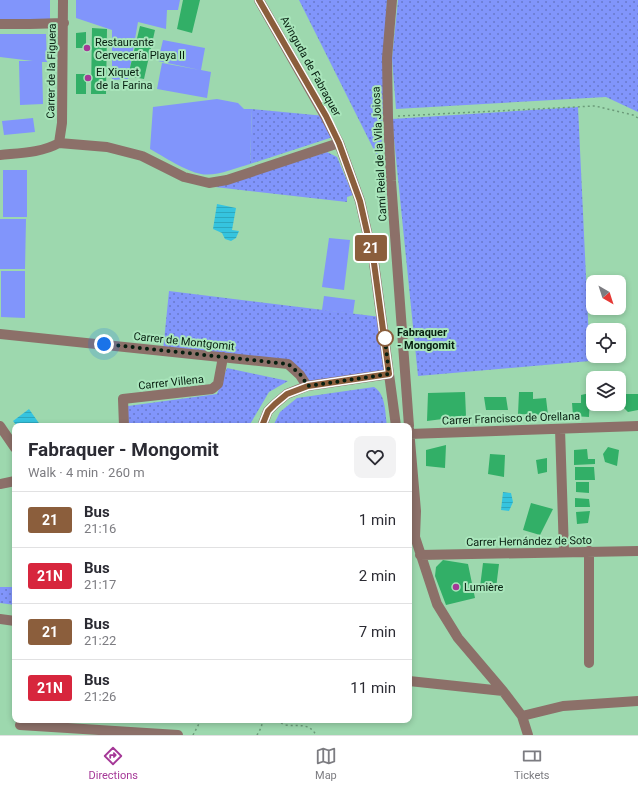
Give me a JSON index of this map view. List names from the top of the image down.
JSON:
{
  "streets": {
    "street": [
      "Avinguda de Fabraquer",
      "Carrer de la Figuera",
      "Camí Reial de la Vila Joiosa",
      "Carrer de Montgomit",
      "Carrer Villena",
      "Carrer Francisco de Orellana",
      "Carrer Hernández de Soto"
    ]
  },
  "crossings": [
    ["Carrer de Montgomit", "Carrer Villena"]
  ],
  "places": [
    "Restaurante Cervecería Playa II",
    "El Xiquet de la Farina",
    "Fabraquer - Mongomit",
    "Lumière"
  ],
  "lines": ["bus line 21"],
  "north": "bottom right",
  "page": {
    "on_map": "21",
    "heading": ["Fabraquer - Mongomit", "Walk · 4 min · 260 m"],
    "list": [
      {
        "mark": "21",
        "name": "Bus",
        "note": "21:16",
        "value": "1 min"
      },
      {
        "mark": "21N",
        "name": "Bus",
        "note": "21:17",
        "value": "2 min"
      },
      {
        "mark": "21",
        "name": "Bus",
        "note": "21:22",
        "value": "7 min"
      },
      {
        "mark": "21N",
        "name": "Bus",
        "note": "21:26",
        "value": "11 min"
      }
    ],
    "tabs": ["Directions", "Map", "Tickets"]
  }
}
